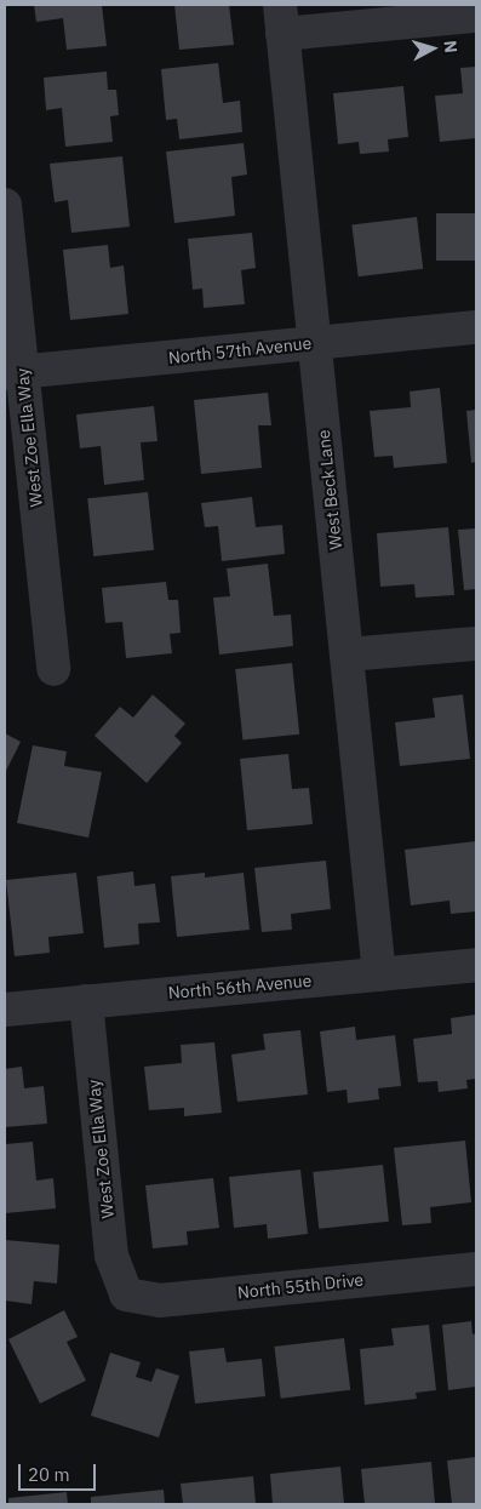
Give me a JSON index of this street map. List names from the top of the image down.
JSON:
{
  "streets": {
    "street": [
      "North 57th Avenue",
      "West Zoe Ella Way",
      "West Beck Lane",
      "North 56th Avenue",
      "North 55th Drive"
    ]
  },
  "crossings": [
    ["North 57th Avenue", "West Zoe Ella Way"],
    ["North 57th Avenue", "West Beck Lane"],
    ["West Zoe Ella Way", "North 56th Avenue"],
    ["West Zoe Ella Way", "North 55th Drive"],
    ["West Beck Lane", "North 56th Avenue"]
  ],
  "scale_bar": "20 m",
  "north": "right"
}
